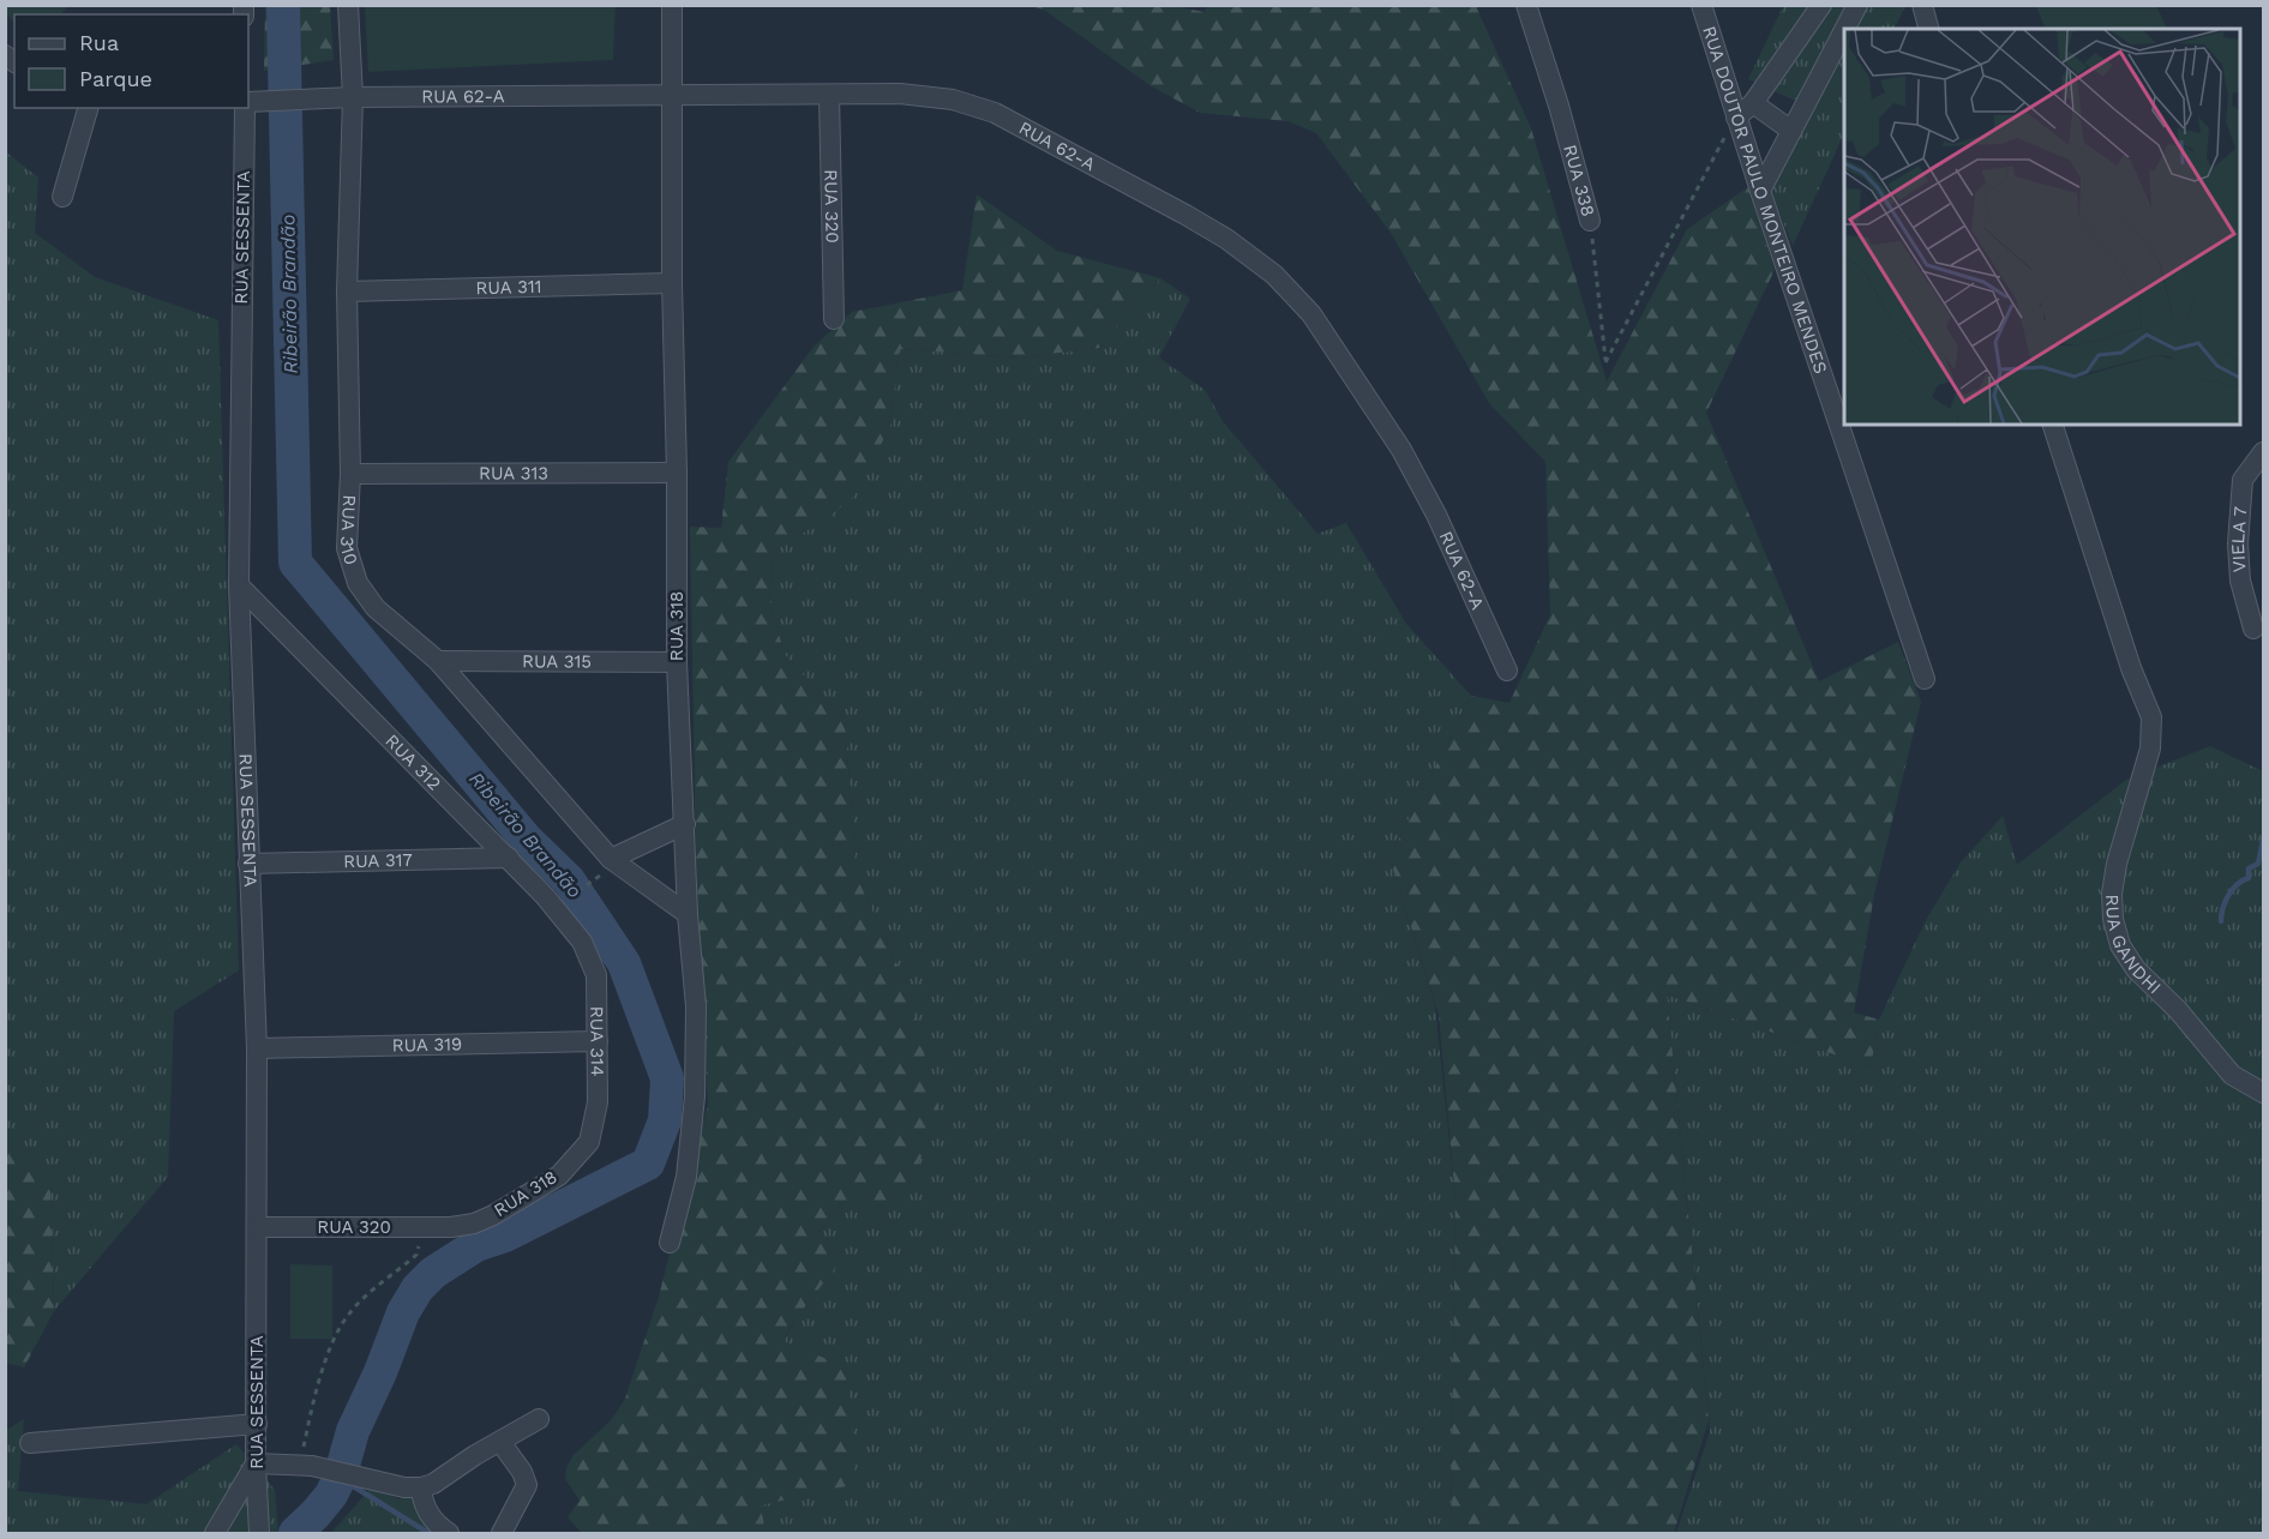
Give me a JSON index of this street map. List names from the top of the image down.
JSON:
{
  "streets": {
    "street": [
      "RUA 62-A",
      "RUA 338",
      "RUA DOUTOR PAULO MONTEIRO MENDES",
      "RUA 320",
      "RUA SESSENTA",
      "RUA 311",
      "RUA 313",
      "RUA 310",
      "VIELA 7",
      "RUA 318",
      "RUA 315",
      "RUA 312",
      "RUA 317",
      "RUA GANDHI",
      "RUA 314",
      "RUA 319"
    ]
  },
  "crossings": [
    ["RUA 62-A", "RUA 320"],
    ["RUA 62-A", "RUA 310"],
    ["RUA 62-A", "RUA 318"],
    ["RUA 338", "RUA DOUTOR PAULO MONTEIRO MENDES"],
    ["RUA 320", "RUA SESSENTA"],
    ["RUA 320", "RUA 318"],
    ["RUA SESSENTA", "RUA 312"],
    ["RUA SESSENTA", "RUA 317"],
    ["RUA SESSENTA", "RUA 319"],
    ["RUA 311", "RUA 310"],
    ["RUA 311", "RUA 318"],
    ["RUA 313", "RUA 310"],
    ["RUA 313", "RUA 318"],
    ["RUA 310", "RUA 318"],
    ["RUA 310", "RUA 315"],
    ["RUA 318", "RUA 315"],
    ["RUA 318", "RUA 314"],
    ["RUA 312", "RUA 317"],
    ["RUA 312", "RUA 314"],
    ["RUA 314", "RUA 319"]
  ],
  "water": ["Ribeirão Brandão"],
  "legend": ["Rua", "Parque"]
}
